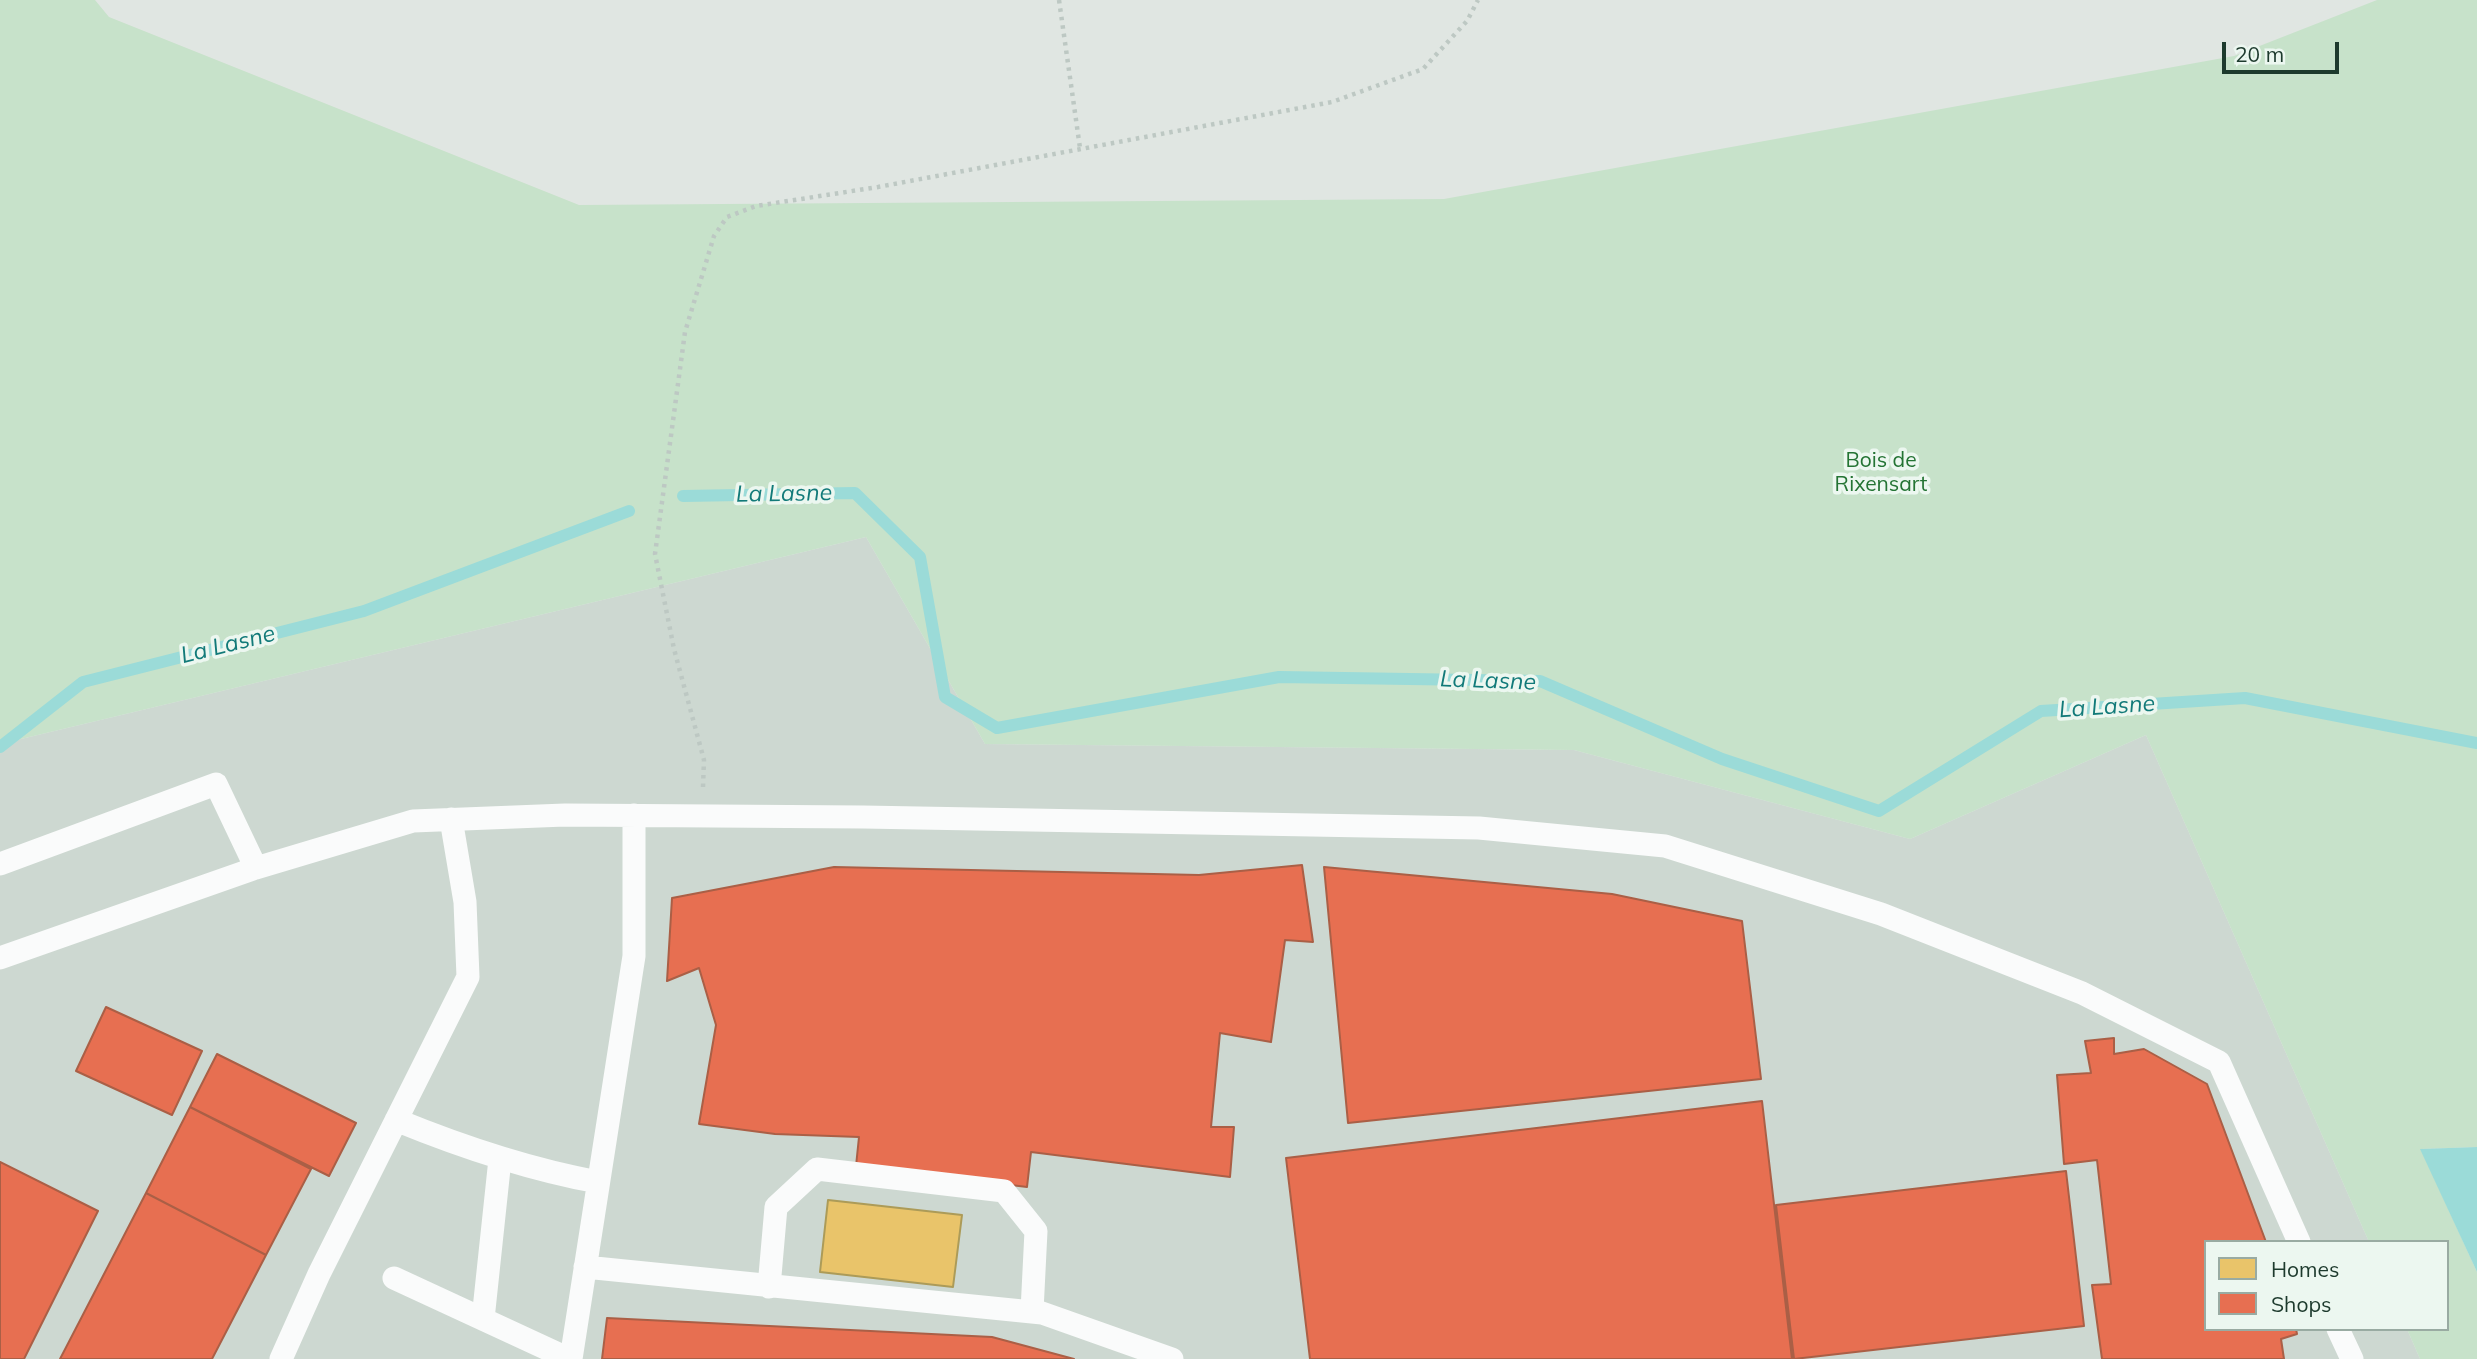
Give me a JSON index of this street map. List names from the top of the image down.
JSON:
{
  "water": ["La Lasne"],
  "parks": ["Bois de Rixensart"],
  "legend": ["Homes", "Shops"],
  "scale_bar": "20 m"
}
